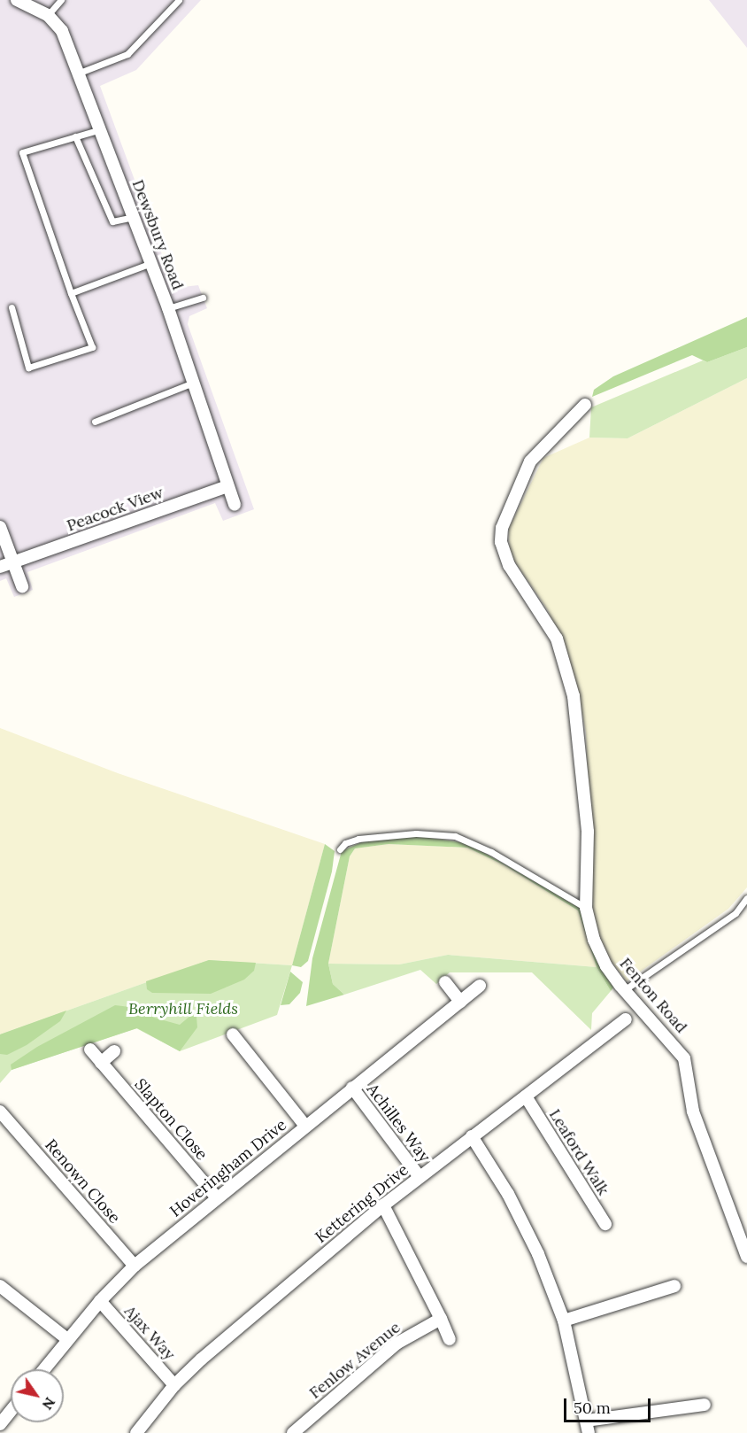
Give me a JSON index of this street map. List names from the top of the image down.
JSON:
{
  "streets": {
    "street": [
      "Dewsbury Road",
      "Peacock View",
      "Fenton Road",
      "Slapton Close",
      "Achilles Way",
      "Leaford Walk",
      "Hoveringham Drive",
      "Renown Close",
      "Kettering Drive",
      "Ajax Way",
      "Fenlow Avenue"
    ]
  },
  "crossings": [
    ["Dewsbury Road", "Peacock View"],
    ["Slapton Close", "Hoveringham Drive"],
    ["Achilles Way", "Hoveringham Drive"],
    ["Achilles Way", "Kettering Drive"],
    ["Leaford Walk", "Kettering Drive"],
    ["Hoveringham Drive", "Renown Close"],
    ["Hoveringham Drive", "Ajax Way"],
    ["Kettering Drive", "Ajax Way"]
  ],
  "parks": ["Berryhill Fields"],
  "scale_bar": "50 m",
  "north": "bottom right"
}
